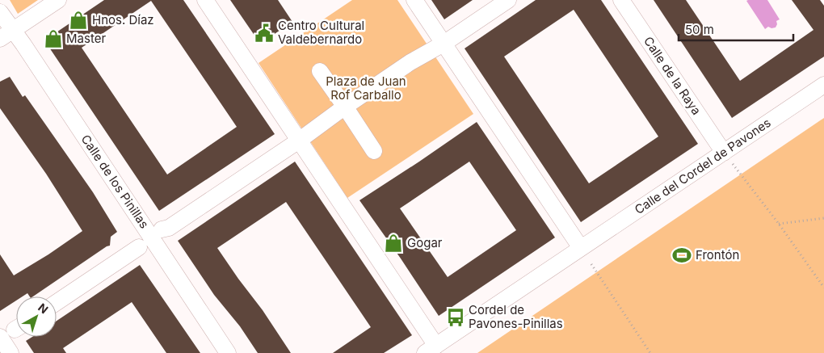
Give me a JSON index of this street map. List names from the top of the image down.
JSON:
{
  "streets": {
    "street": ["Calle de la Raya", "Calle del Cordel de Pavones", "Calle de los Pinillas"]
  },
  "crossings": [
    ["Calle de la Raya", "Calle del Cordel de Pavones"]
  ],
  "parks": ["Plaza de Juan Rof Carballo"],
  "places": {
    "shop": ["Hnos. Díaz", "Master", "Gogar"],
    "public building": ["Centro Cultural Valdebernardo"],
    "sports": ["Frontón"],
    "bus stop": ["Cordel de Pavones-Pinillas"]
  },
  "scale_bar": "50 m",
  "north": "top right"
}
